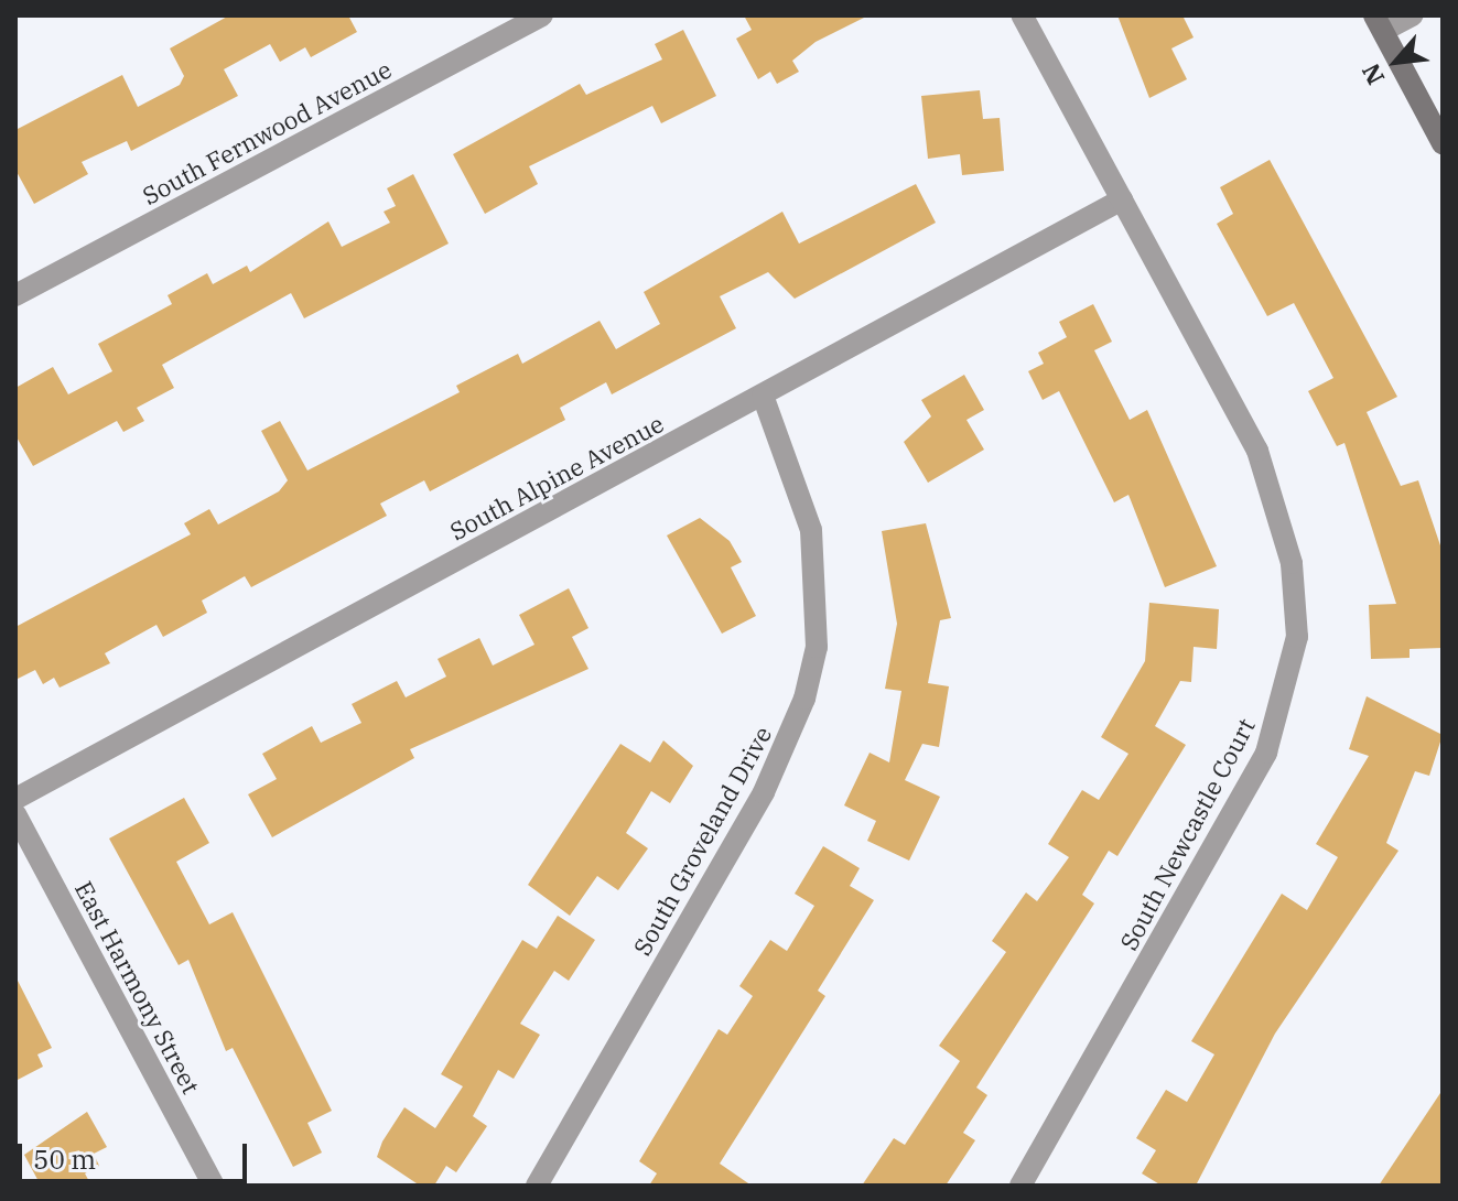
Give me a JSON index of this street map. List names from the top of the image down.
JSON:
{
  "streets": {
    "street": [
      "South Fernwood Avenue",
      "South Alpine Avenue",
      "South Newcastle Court",
      "South Groveland Drive",
      "East Harmony Street"
    ]
  },
  "crossings": [
    ["South Alpine Avenue", "South Newcastle Court"],
    ["South Alpine Avenue", "South Groveland Drive"]
  ],
  "scale_bar": "50 m",
  "north": "bottom left"
}
